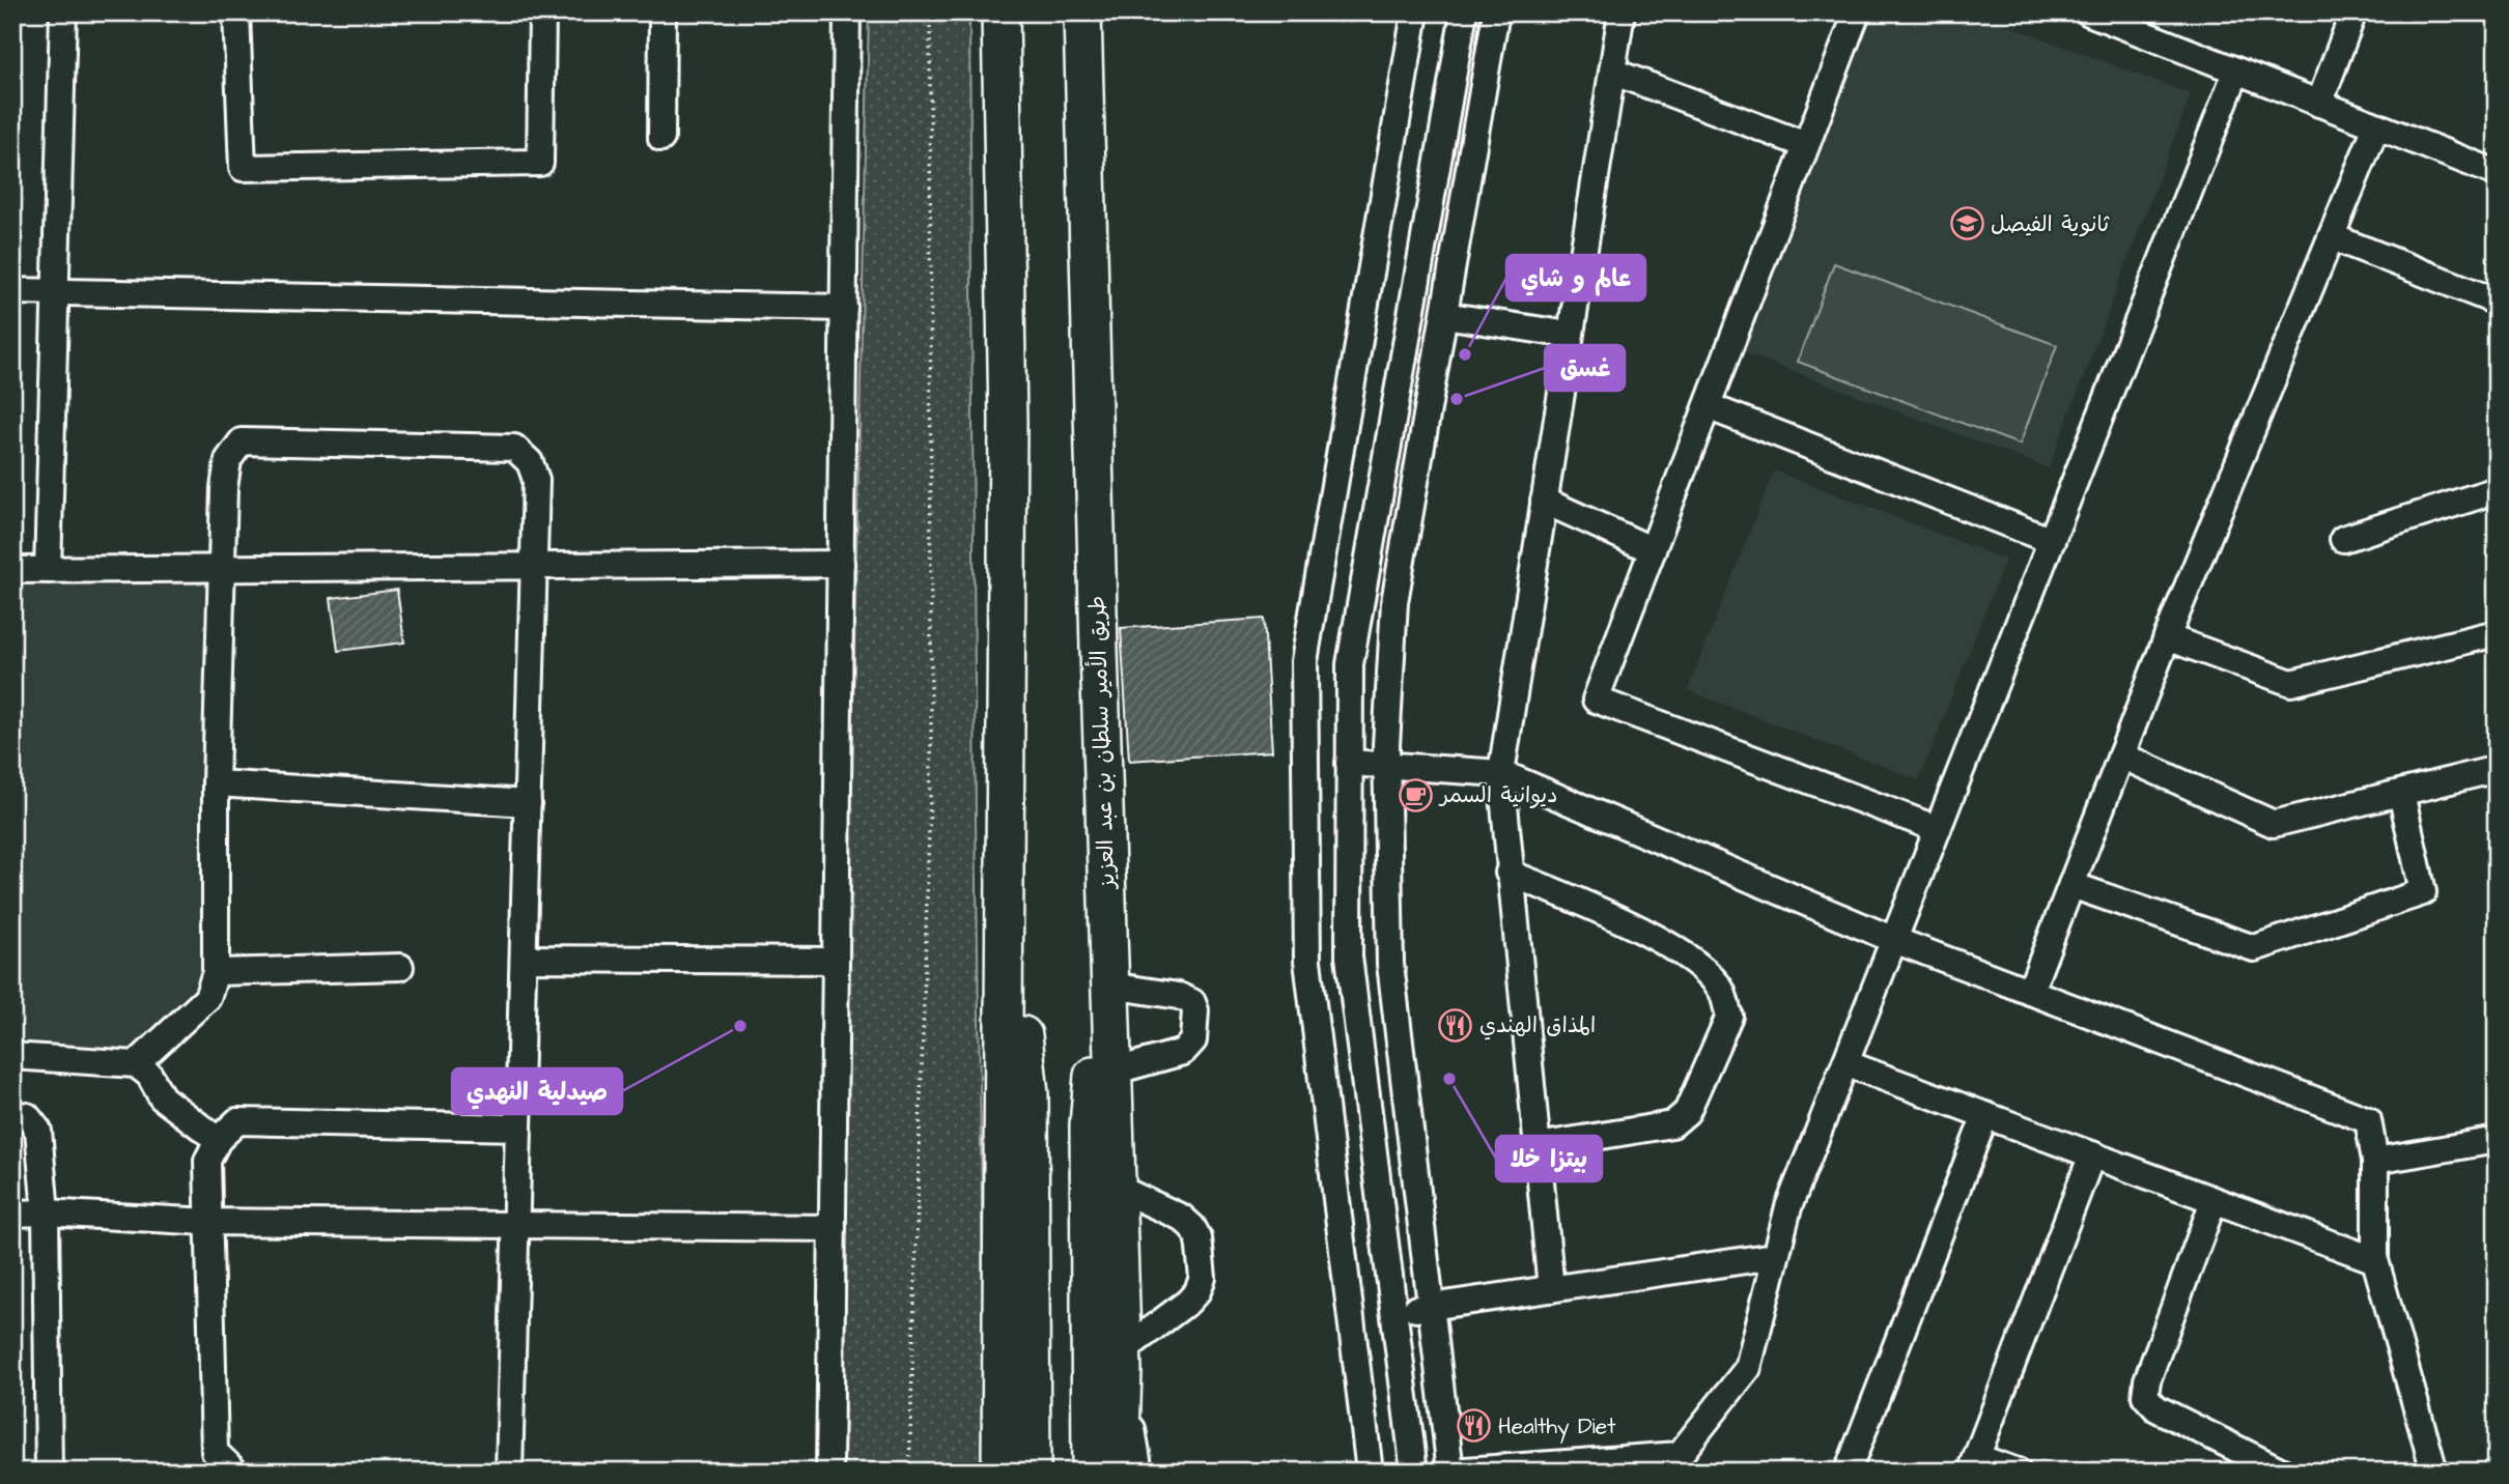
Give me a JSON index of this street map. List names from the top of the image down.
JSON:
{
  "streets": {
    "highway": ["طريق الأمير سلطان بن عبد العزيز"]
  },
  "places": {
    "school or university": ["ثانوية الفيصل"],
    "other": [
      "عالم و شاي",
      "غسق",
      "صيدلية النهدي",
      "بيتزا خلا"
    ],
    "cafe": ["ديوانية السمر"],
    "restaurant": ["المذاق الهندي", "Healthy Diet"]
  }
}
